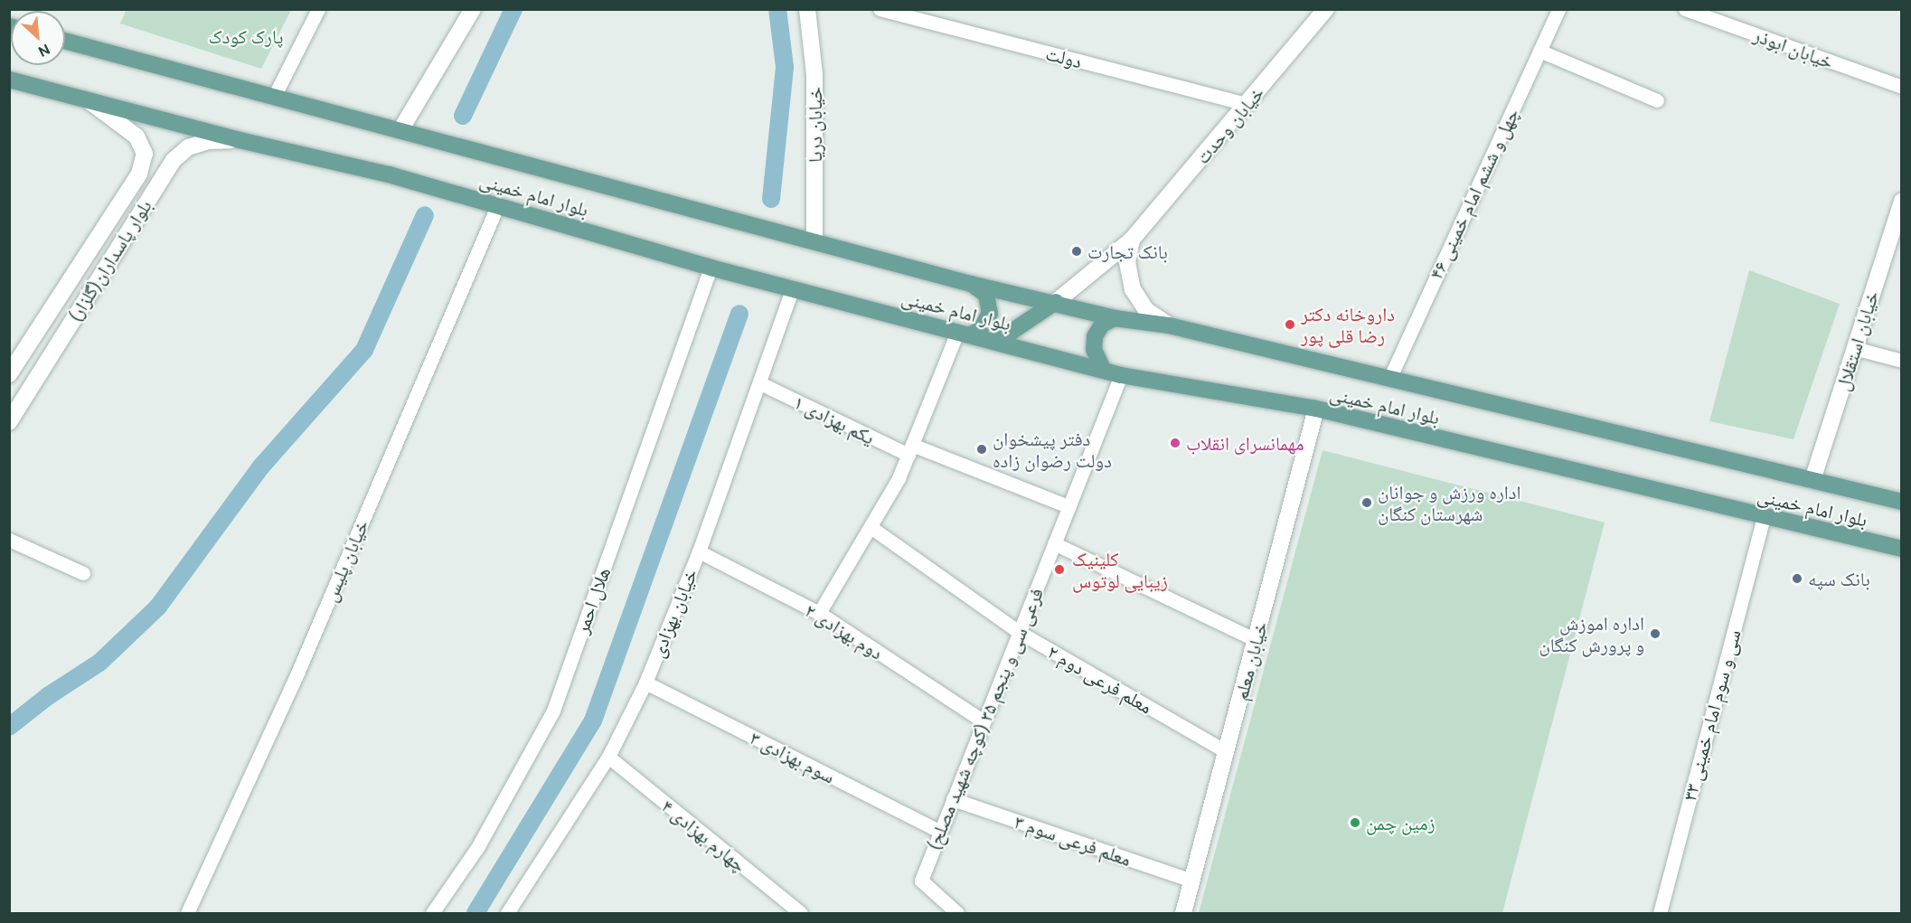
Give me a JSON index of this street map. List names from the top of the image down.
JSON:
{
  "streets": {
    "main road": [
      "خیابان دریا",
      "خیابان وحدت",
      "بلوار امام خمینی",
      "بلوار پاسداران(گلزار)",
      "خیابان استقلال",
      "خیابان معلم"
    ],
    "street": [
      "خیابان ابوذر",
      "دولت",
      "چهل و ششم امام خمینی ۴۶",
      "یکم بهزادی ۱",
      "خیابان پلیس",
      "هلال احمر",
      "خیابان بهزادی",
      "دوم بهزادی ۲",
      "معلم فرعی دوم ۲",
      "سی و سوم امام خمینی ۳۳",
      "فرعی سی و پنجم ۳۵ (کوچه شهید مصلح)",
      "سوم بهزادی ۳",
      "چهارم بهزادی ۴",
      "معلم فرعی سوم ۳"
    ]
  },
  "crossings": [
    ["دولت", "خیابان وحدت"],
    ["خیابان دریا", "بلوار امام خمینی"],
    ["خیابان وحدت", "بلوار امام خمینی"],
    ["چهل و ششم امام خمینی ۴۶", "بلوار امام خمینی"],
    ["بلوار امام خمینی", "بلوار پاسداران(گلزار)"],
    ["بلوار امام خمینی", "خیابان استقلال"],
    ["بلوار امام خمینی", "خیابان پلیس"],
    ["بلوار امام خمینی", "هلال احمر"],
    ["بلوار امام خمینی", "خیابان بهزادی"],
    ["بلوار امام خمینی", "خیابان معلم"],
    ["بلوار امام خمینی", "سی و سوم امام خمینی ۳۳"],
    ["بلوار امام خمینی", "فرعی سی و پنجم ۳۵ (کوچه شهید مصلح)"],
    ["یکم بهزادی ۱", "خیابان بهزادی"],
    ["یکم بهزادی ۱", "فرعی سی و پنجم ۳۵ (کوچه شهید مصلح)"],
    ["خیابان بهزادی", "دوم بهزادی ۲"],
    ["خیابان بهزادی", "سوم بهزادی ۳"],
    ["خیابان بهزادی", "چهارم بهزادی ۴"],
    ["دوم بهزادی ۲", "فرعی سی و پنجم ۳۵ (کوچه شهید مصلح)"],
    ["خیابان معلم", "معلم فرعی دوم ۲"],
    ["خیابان معلم", "معلم فرعی سوم ۳"],
    ["معلم فرعی دوم ۲", "فرعی سی و پنجم ۳۵ (کوچه شهید مصلح)"],
    ["فرعی سی و پنجم ۳۵ (کوچه شهید مصلح)", "سوم بهزادی ۳"],
    ["فرعی سی و پنجم ۳۵ (کوچه شهید مصلح)", "معلم فرعی سوم ۳"]
  ],
  "parks": ["پارک کودک"],
  "places": [
    "بانک تجارت",
    "داروخانه دکتر رضا قلی پور",
    "مهمانسرای انقلاب",
    "دفتر پیشخوان دولت رضوان زاده",
    "اداره ورزش و جوانان شهرستان کنگان",
    "کلینیک زیبایی لوتوس",
    "بانک سپه",
    "اداره اموزش و پرورش کنگان",
    "زمین چمن"
  ],
  "north": "bottom right"
}
